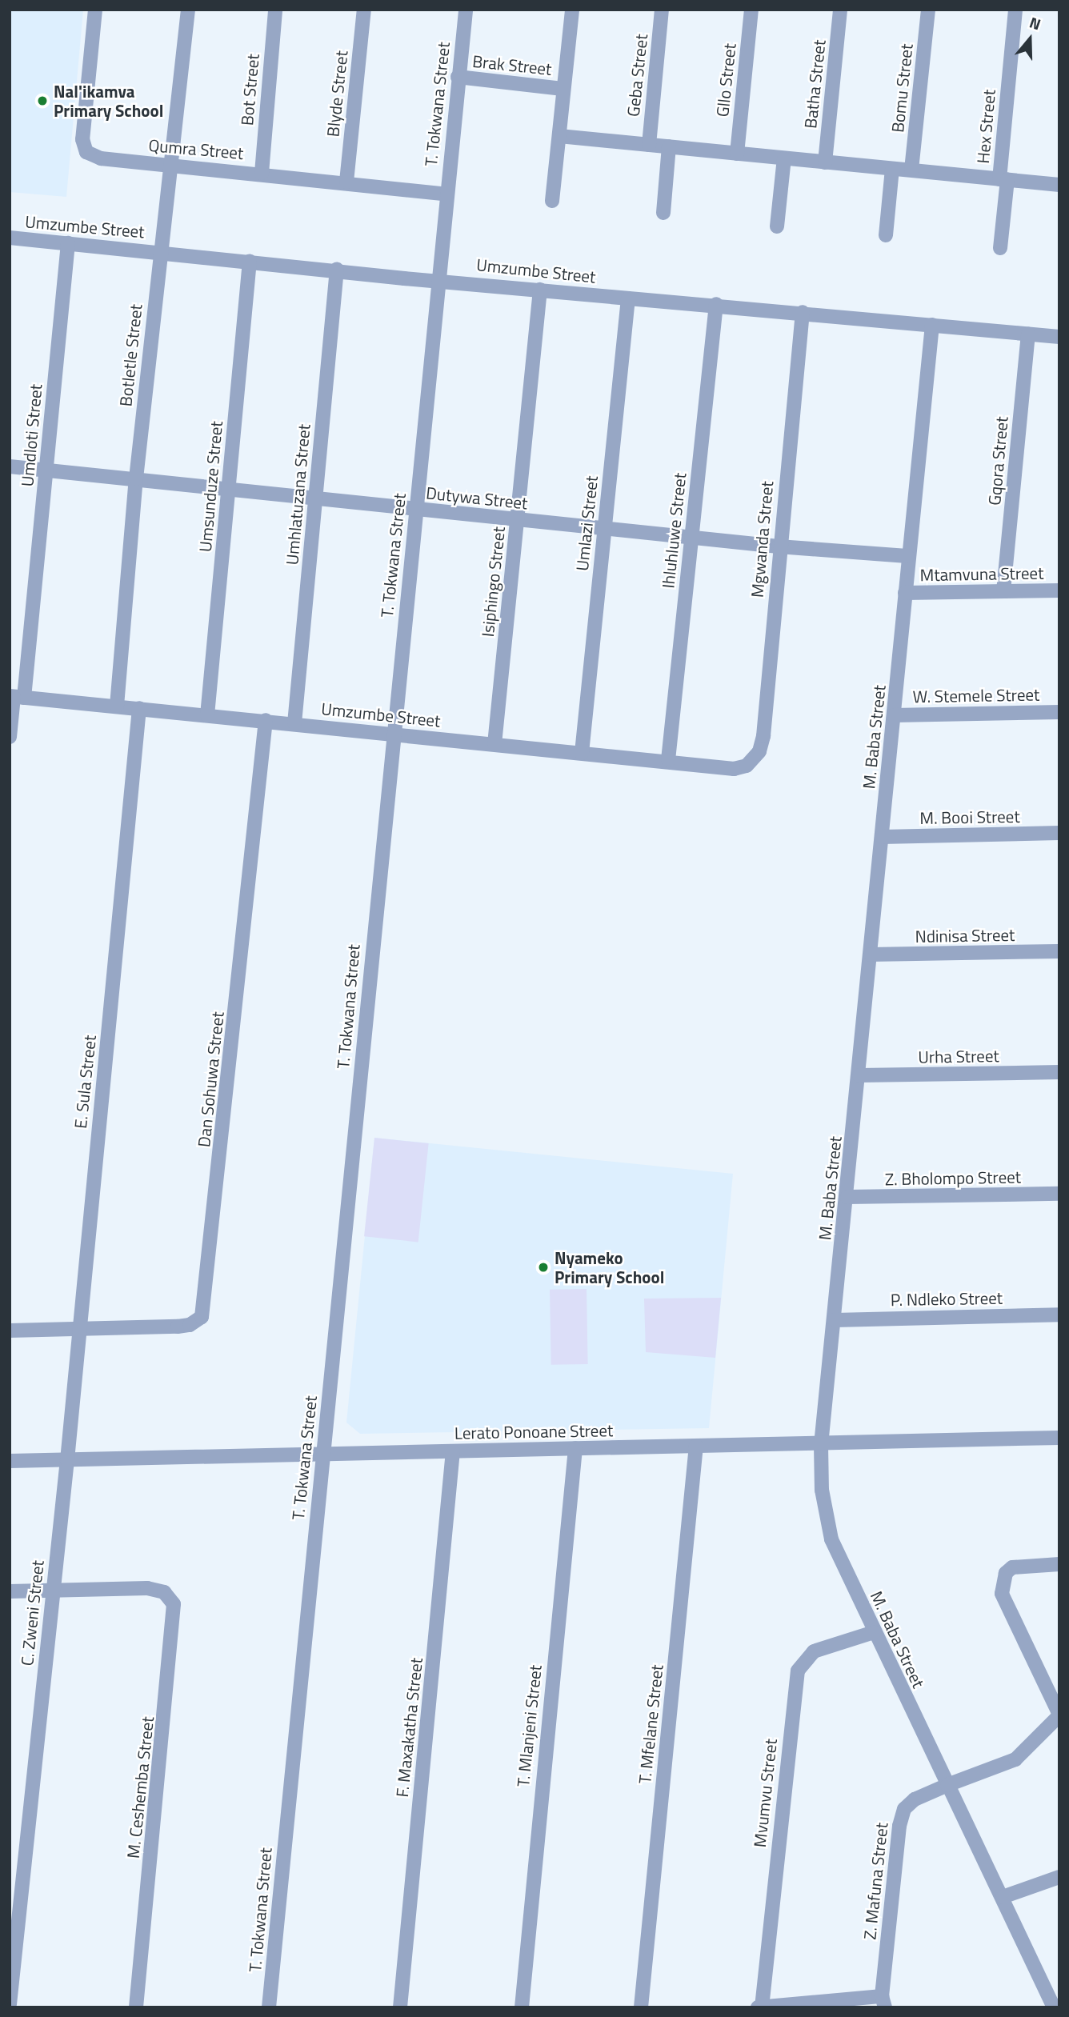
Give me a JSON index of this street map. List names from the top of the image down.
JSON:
{
  "streets": {
    "street": [
      "Brak Street",
      "Geba Street",
      "Gllo Street",
      "Batha Street",
      "Bomu Street",
      "Bot Street",
      "Blyde Street",
      "T. Tokwana Street",
      "Hex Street",
      "Qumra Street",
      "Umzumbe Street",
      "Botletle Street",
      "Umdloti Street",
      "Gqora Street",
      "Umsunduze Street",
      "Umhlatuzana Street",
      "Dutywa Street",
      "Umlazi Street",
      "Ihluhluwe Street",
      "Mgwanda Street",
      "Mtamvuna Street",
      "Isiphingo Street",
      "W. Stemele Street",
      "M. Baba Street",
      "M. Booi Street",
      "Ndinisa Street",
      "Urha Street",
      "Dan Sohuwa Street",
      "E. Sula Street",
      "Z. Bholompo Street",
      "P. Ndleko Street",
      "Lerato Ponoane Street",
      "C. Zweni Street",
      "T. Mfelane Street",
      "T. Mlanjeni Street",
      "F. Maxakatha Street",
      "M. Ceshemba Street",
      "Mvumvu Street",
      "Z. Mafuna Street"
    ]
  },
  "crossings": [
    ["Brak Street", "T. Tokwana Street"],
    ["Bot Street", "Qumra Street"],
    ["Blyde Street", "Qumra Street"],
    ["T. Tokwana Street", "Qumra Street"],
    ["T. Tokwana Street", "Umzumbe Street"],
    ["T. Tokwana Street", "Dutywa Street"],
    ["T. Tokwana Street", "Lerato Ponoane Street"],
    ["Qumra Street", "Botletle Street"],
    ["Umzumbe Street", "Botletle Street"],
    ["Umzumbe Street", "Umdloti Street"],
    ["Umzumbe Street", "Gqora Street"],
    ["Umzumbe Street", "Umsunduze Street"],
    ["Umzumbe Street", "Umhlatuzana Street"],
    ["Umzumbe Street", "Umlazi Street"],
    ["Umzumbe Street", "Ihluhluwe Street"],
    ["Umzumbe Street", "Mgwanda Street"],
    ["Umzumbe Street", "Isiphingo Street"],
    ["Umzumbe Street", "M. Baba Street"],
    ["Umzumbe Street", "Dan Sohuwa Street"],
    ["Umzumbe Street", "E. Sula Street"],
    ["Botletle Street", "Dutywa Street"],
    ["Umdloti Street", "Dutywa Street"],
    ["Gqora Street", "Mtamvuna Street"],
    ["Umsunduze Street", "Dutywa Street"],
    ["Umhlatuzana Street", "Dutywa Street"],
    ["Dutywa Street", "Umlazi Street"],
    ["Dutywa Street", "Ihluhluwe Street"],
    ["Dutywa Street", "Mgwanda Street"],
    ["Dutywa Street", "Isiphingo Street"],
    ["Dutywa Street", "M. Baba Street"],
    ["Mtamvuna Street", "M. Baba Street"],
    ["W. Stemele Street", "M. Baba Street"],
    ["M. Baba Street", "M. Booi Street"],
    ["M. Baba Street", "Ndinisa Street"],
    ["M. Baba Street", "Urha Street"],
    ["M. Baba Street", "Z. Bholompo Street"],
    ["M. Baba Street", "P. Ndleko Street"],
    ["M. Baba Street", "Lerato Ponoane Street"],
    ["M. Baba Street", "Mvumvu Street"],
    ["M. Baba Street", "Z. Mafuna Street"],
    ["Dan Sohuwa Street", "E. Sula Street"],
    ["E. Sula Street", "Lerato Ponoane Street"],
    ["E. Sula Street", "C. Zweni Street"],
    ["Lerato Ponoane Street", "C. Zweni Street"],
    ["Lerato Ponoane Street", "T. Mfelane Street"],
    ["Lerato Ponoane Street", "T. Mlanjeni Street"],
    ["Lerato Ponoane Street", "F. Maxakatha Street"],
    ["C. Zweni Street", "M. Ceshemba Street"]
  ],
  "places": ["Nal'ikamva Primary School", "Nyameko Primary School"],
  "north": "top"
}
